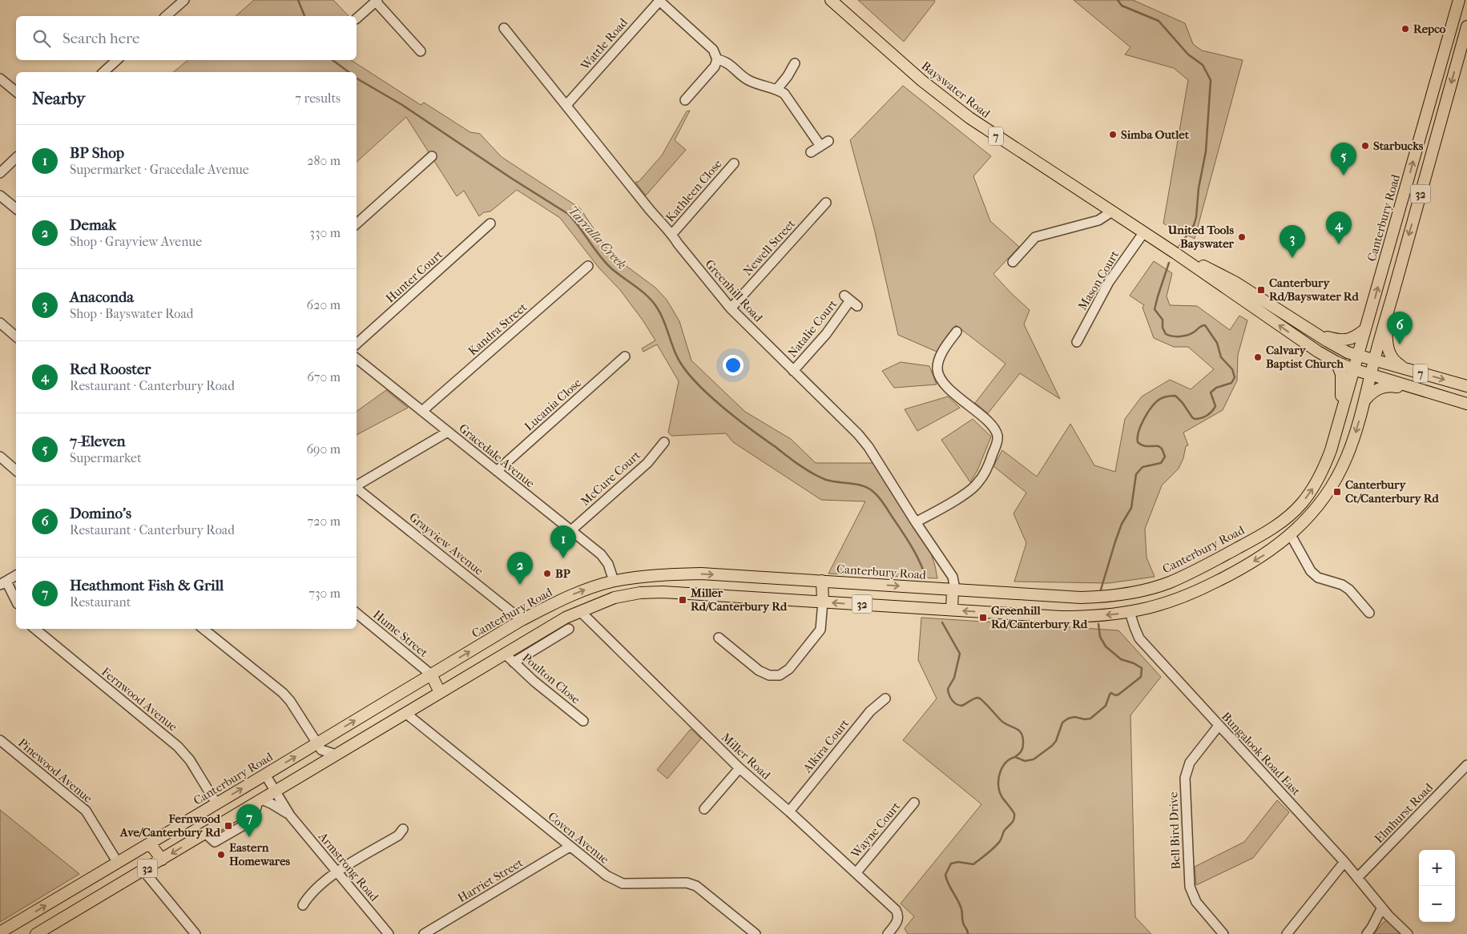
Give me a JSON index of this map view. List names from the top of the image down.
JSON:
{
  "streets": {
    "main road": [
      "Bayswater Road",
      "7",
      "32",
      "Canterbury Road"
    ],
    "street": [
      "Wattle Road",
      "Kathleen Close",
      "Newell Street",
      "Hunter Court",
      "Mason Court",
      "Greenhill Road",
      "Natalie Court",
      "Kandra Street",
      "Lucania Close",
      "Gracedale Avenue",
      "McCure Court",
      "Grayview Avenue",
      "Hume Street",
      "Poulton Close",
      "Fernwood Avenue",
      "Alkira Court",
      "Bungalook Road East",
      "Miller Road",
      "Pinewood Avenue",
      "Elmhurst Road",
      "Wayne Court",
      "Bell Bird Drive",
      "Coven Avenue",
      "Armstrong Road",
      "Harriet Street"
    ]
  },
  "crossings": [
    ["Wattle Road", "Greenhill Road"],
    ["Bayswater Road", "32"],
    ["Bayswater Road", "Canterbury Road"],
    ["Bayswater Road", "Mason Court"],
    ["Kathleen Close", "Greenhill Road"],
    ["32", "Poulton Close"],
    ["32", "Bungalook Road East"],
    ["32", "Miller Road"],
    ["32", "Coven Avenue"],
    ["32", "Armstrong Road"],
    ["Canterbury Road", "Greenhill Road"],
    ["Canterbury Road", "Gracedale Avenue"],
    ["Canterbury Road", "Grayview Avenue"],
    ["Canterbury Road", "Hume Street"],
    ["Canterbury Road", "Fernwood Avenue"],
    ["Canterbury Road", "Pinewood Avenue"],
    ["Canterbury Road", "Armstrong Road"],
    ["Newell Street", "Greenhill Road"],
    ["Greenhill Road", "Natalie Court"],
    ["Kandra Street", "Gracedale Avenue"],
    ["Lucania Close", "Gracedale Avenue"],
    ["Gracedale Avenue", "McCure Court"],
    ["Alkira Court", "Miller Road"],
    ["Bungalook Road East", "Elmhurst Road"],
    ["Bungalook Road East", "Bell Bird Drive"],
    ["Miller Road", "Wayne Court"],
    ["Coven Avenue", "Harriet Street"]
  ],
  "water": ["Tarralla Creek"],
  "places": {
    "other": [
      "Repco",
      "Simba Outlet",
      "Starbucks",
      "United Tools Bayswater",
      "Calvary Baptist Church",
      "BP",
      "Eastern Homewares"
    ],
    "transit": [
      "Canterbury Rd/Bayswater Rd",
      "Canterbury Ct/Canterbury Rd",
      "Miller Rd/Canterbury Rd",
      "Greenhill Rd/Canterbury Rd",
      "Fernwood Ave/Canterbury Rd"
    ]
  },
  "page": {
    "search": "Search here",
    "heading": ["Nearby", "7 results"],
    "list": [
      {
        "mark": "1",
        "name": "BP Shop",
        "note": "Supermarket · Gracedale Avenue",
        "value": "280 m"
      },
      {
        "mark": "2",
        "name": "Demak",
        "note": "Shop · Grayview Avenue",
        "value": "330 m"
      },
      {
        "mark": "3",
        "name": "Anaconda",
        "note": "Shop · Bayswater Road",
        "value": "620 m"
      },
      {
        "mark": "4",
        "name": "Red Rooster",
        "note": "Restaurant · Canterbury Road",
        "value": "670 m"
      },
      {
        "mark": "5",
        "name": "7-Eleven",
        "note": "Supermarket",
        "value": "690 m"
      },
      {
        "mark": "6",
        "name": "Domino's",
        "note": "Restaurant · Canterbury Road",
        "value": "720 m"
      },
      {
        "mark": "7",
        "name": "Heathmont Fish & Grill",
        "note": "Restaurant",
        "value": "730 m"
      }
    ],
    "pins": [
      "5",
      "4",
      "3",
      "6",
      "1",
      "2",
      "7"
    ],
    "map_buttons": ["+", "−"]
  }
}
